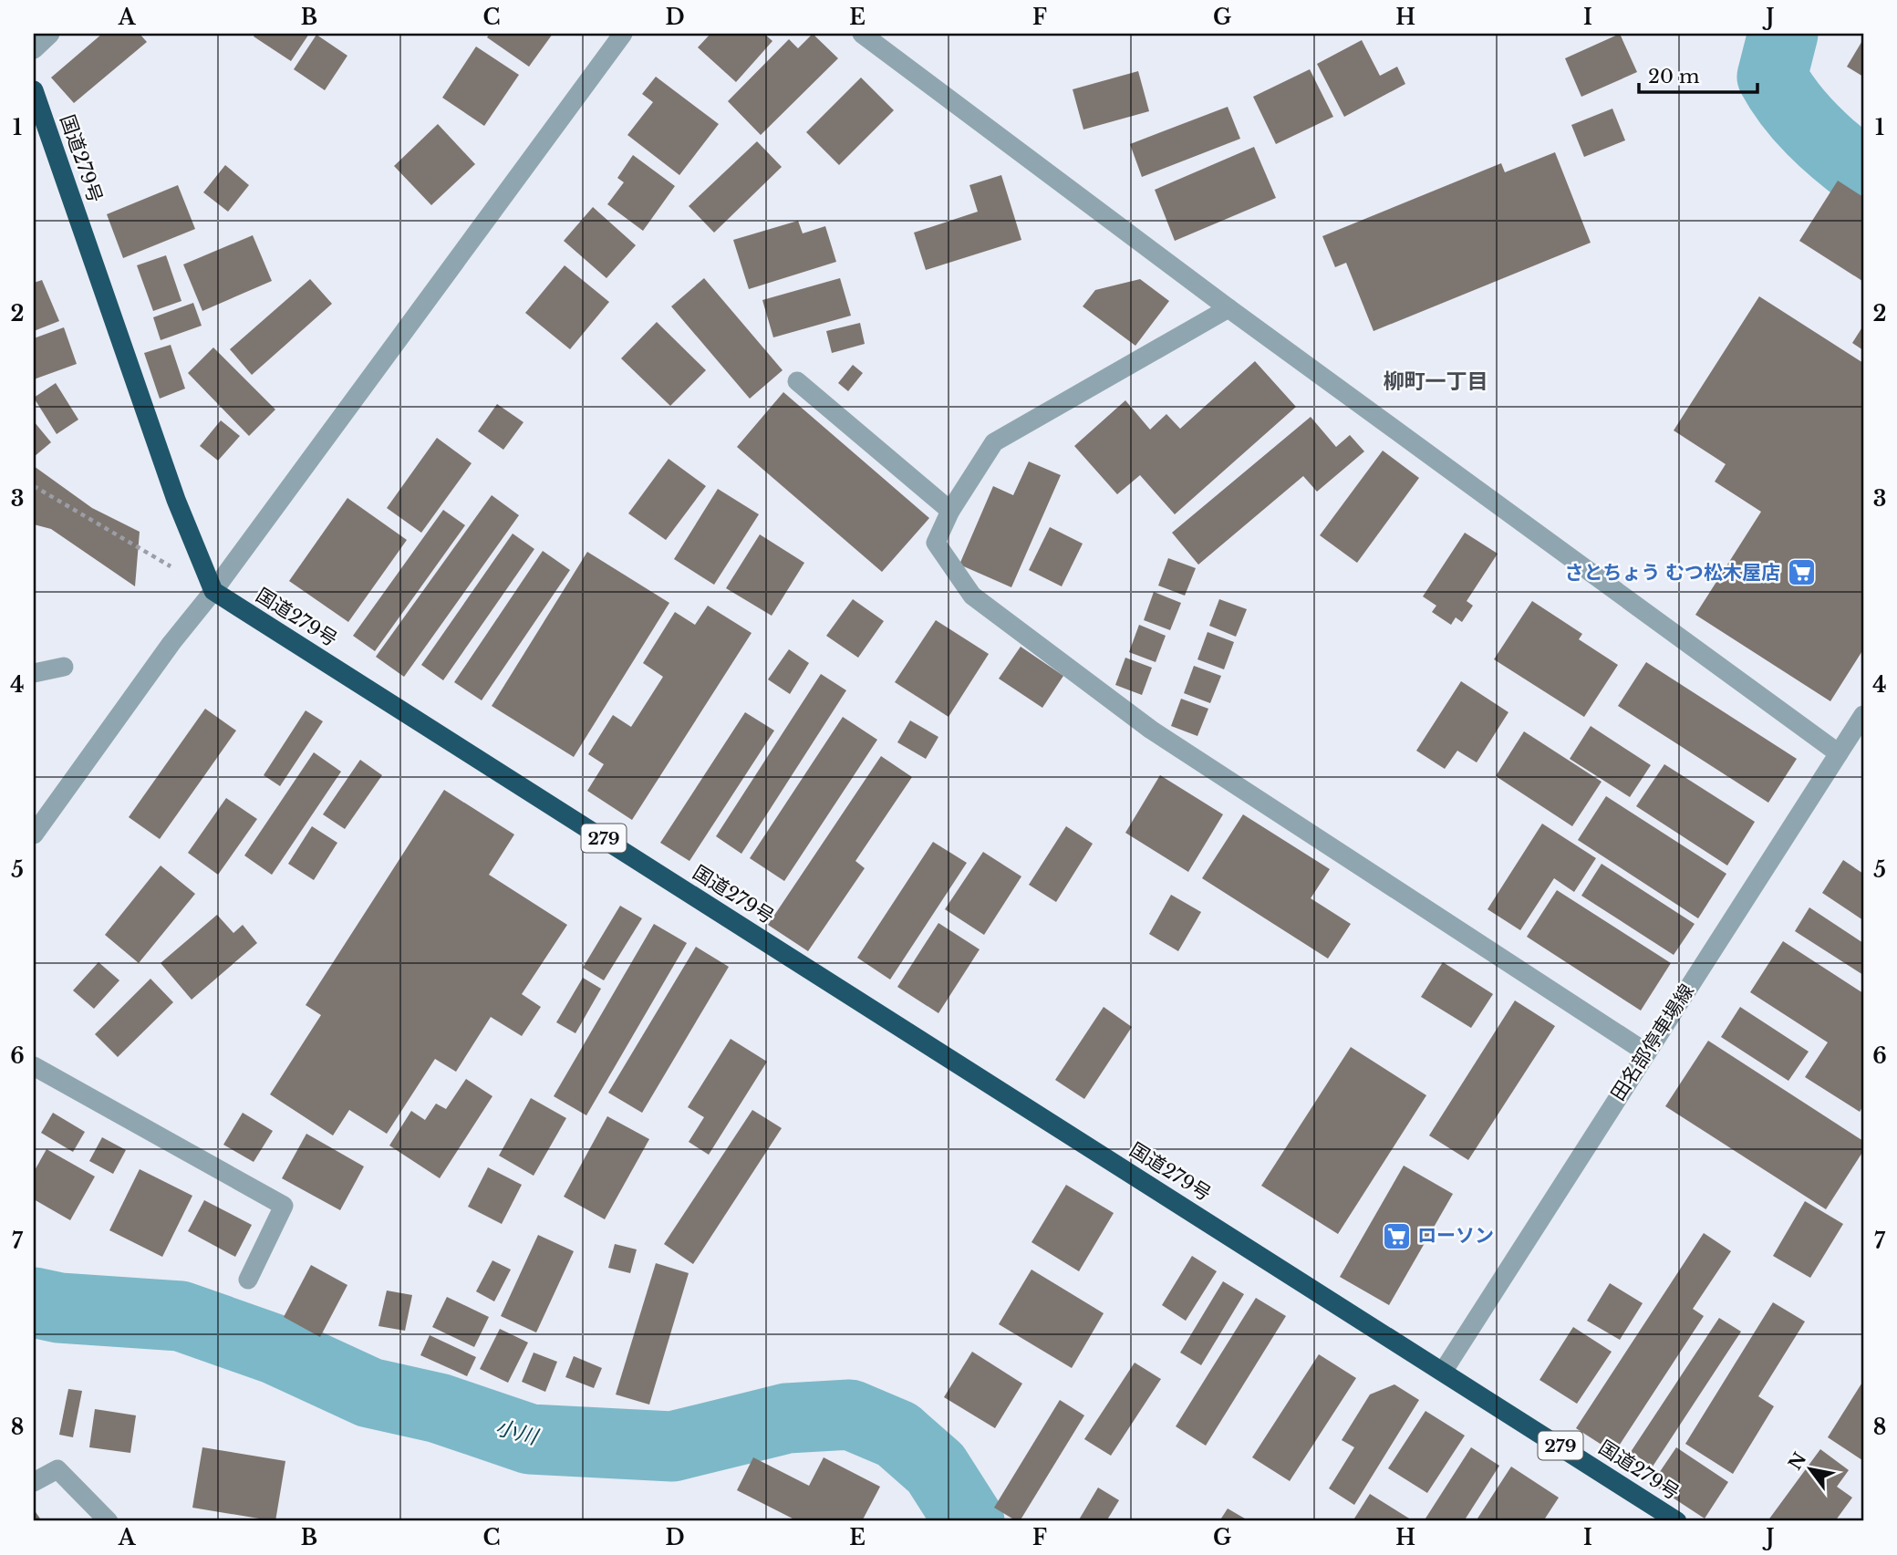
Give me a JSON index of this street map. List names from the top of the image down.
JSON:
{
  "streets": {
    "highway": ["国道279号", "279"],
    "street": ["田名部停車場線"]
  },
  "crossings": [
    ["国道279号", "田名部停車場線"]
  ],
  "districts": ["柳町一丁目"],
  "water": ["小川"],
  "places": {
    "supermarket": ["さとちょう むつ松木屋店", "ローソン"]
  },
  "scale_bar": "20 m",
  "north": "top left",
  "grid": {
    "columns": [
      "A",
      "B",
      "C",
      "D",
      "E",
      "F",
      "G",
      "H",
      "I",
      "J"
    ],
    "rows": [
      "1",
      "2",
      "3",
      "4",
      "5",
      "6",
      "7",
      "8"
    ]
  }
}
